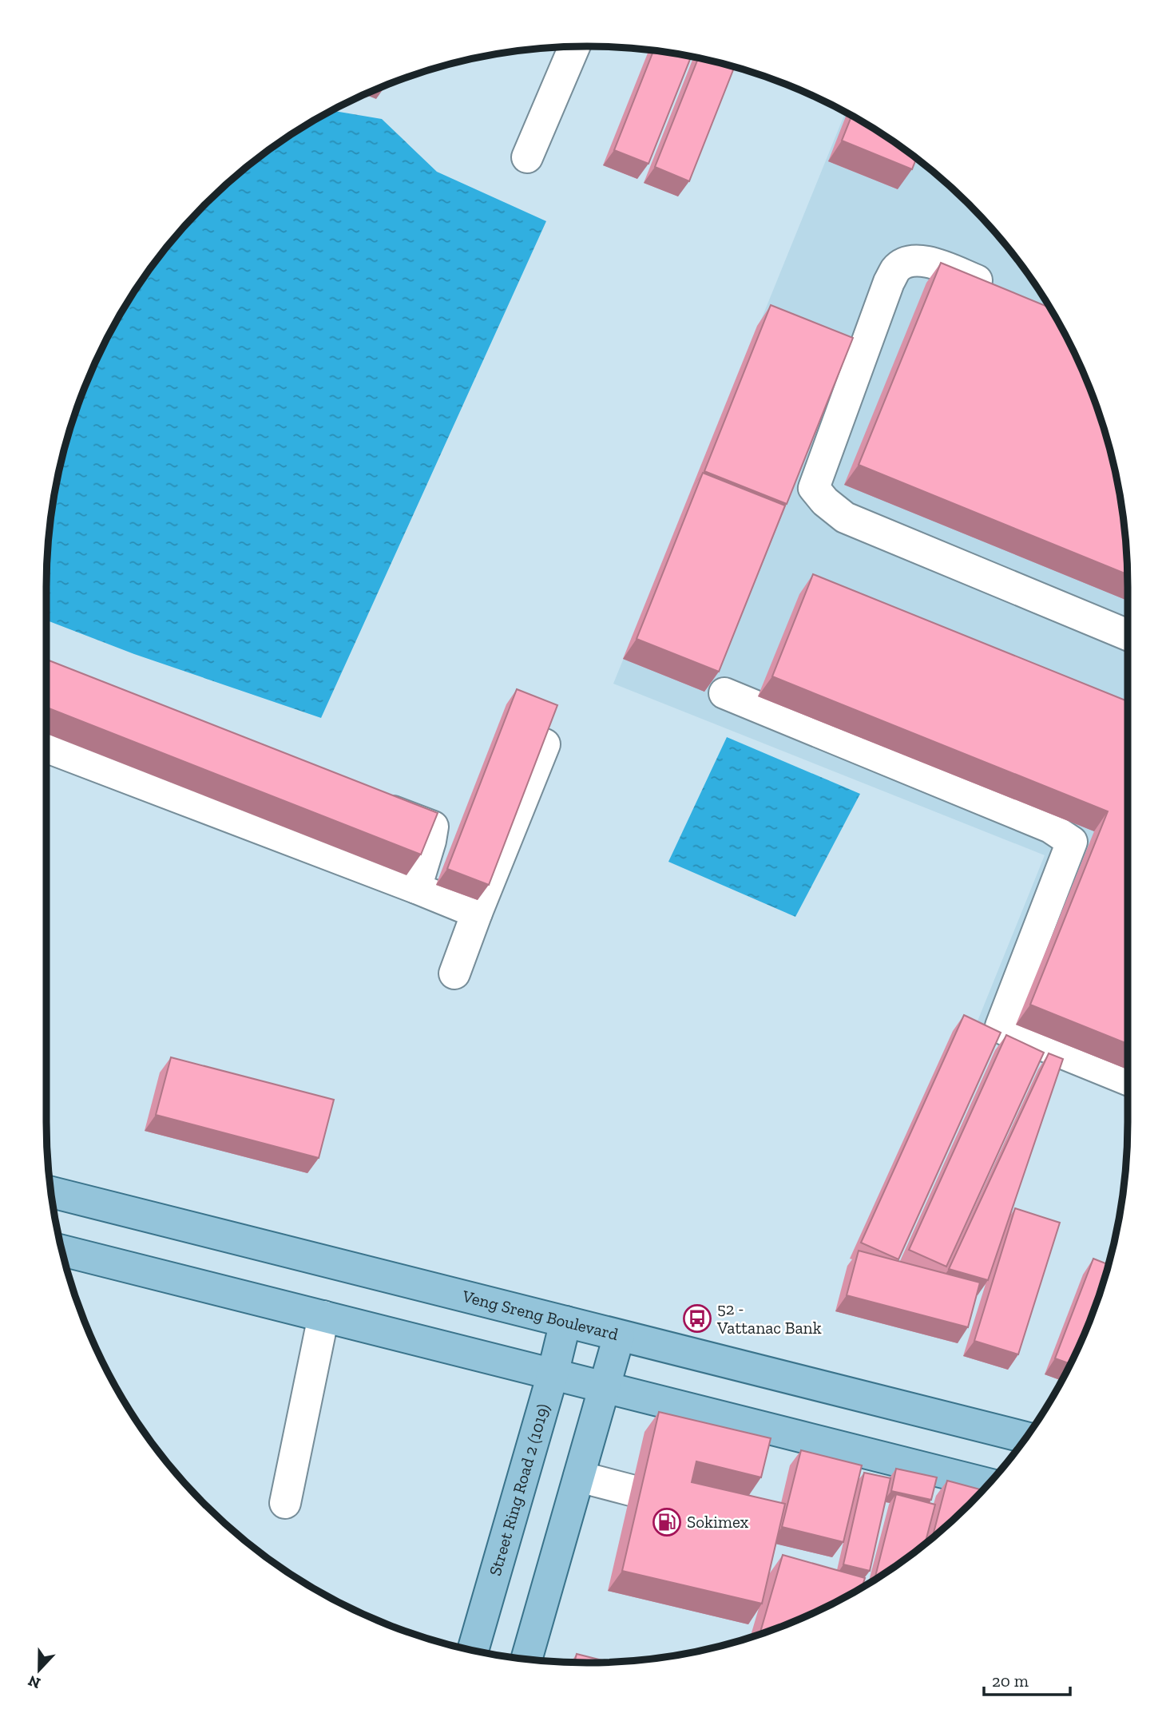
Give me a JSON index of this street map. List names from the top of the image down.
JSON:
{
  "streets": {
    "main road": ["Veng Sreng Boulevard", "Street Ring Road 2 (1019)"]
  },
  "crossings": [
    ["Veng Sreng Boulevard", "Street Ring Road 2 (1019)"]
  ],
  "places": {
    "bus stop": ["52 - Vattanac Bank"],
    "fuel station": ["Sokimex"]
  },
  "scale_bar": "20 m",
  "north": "bottom"
}
